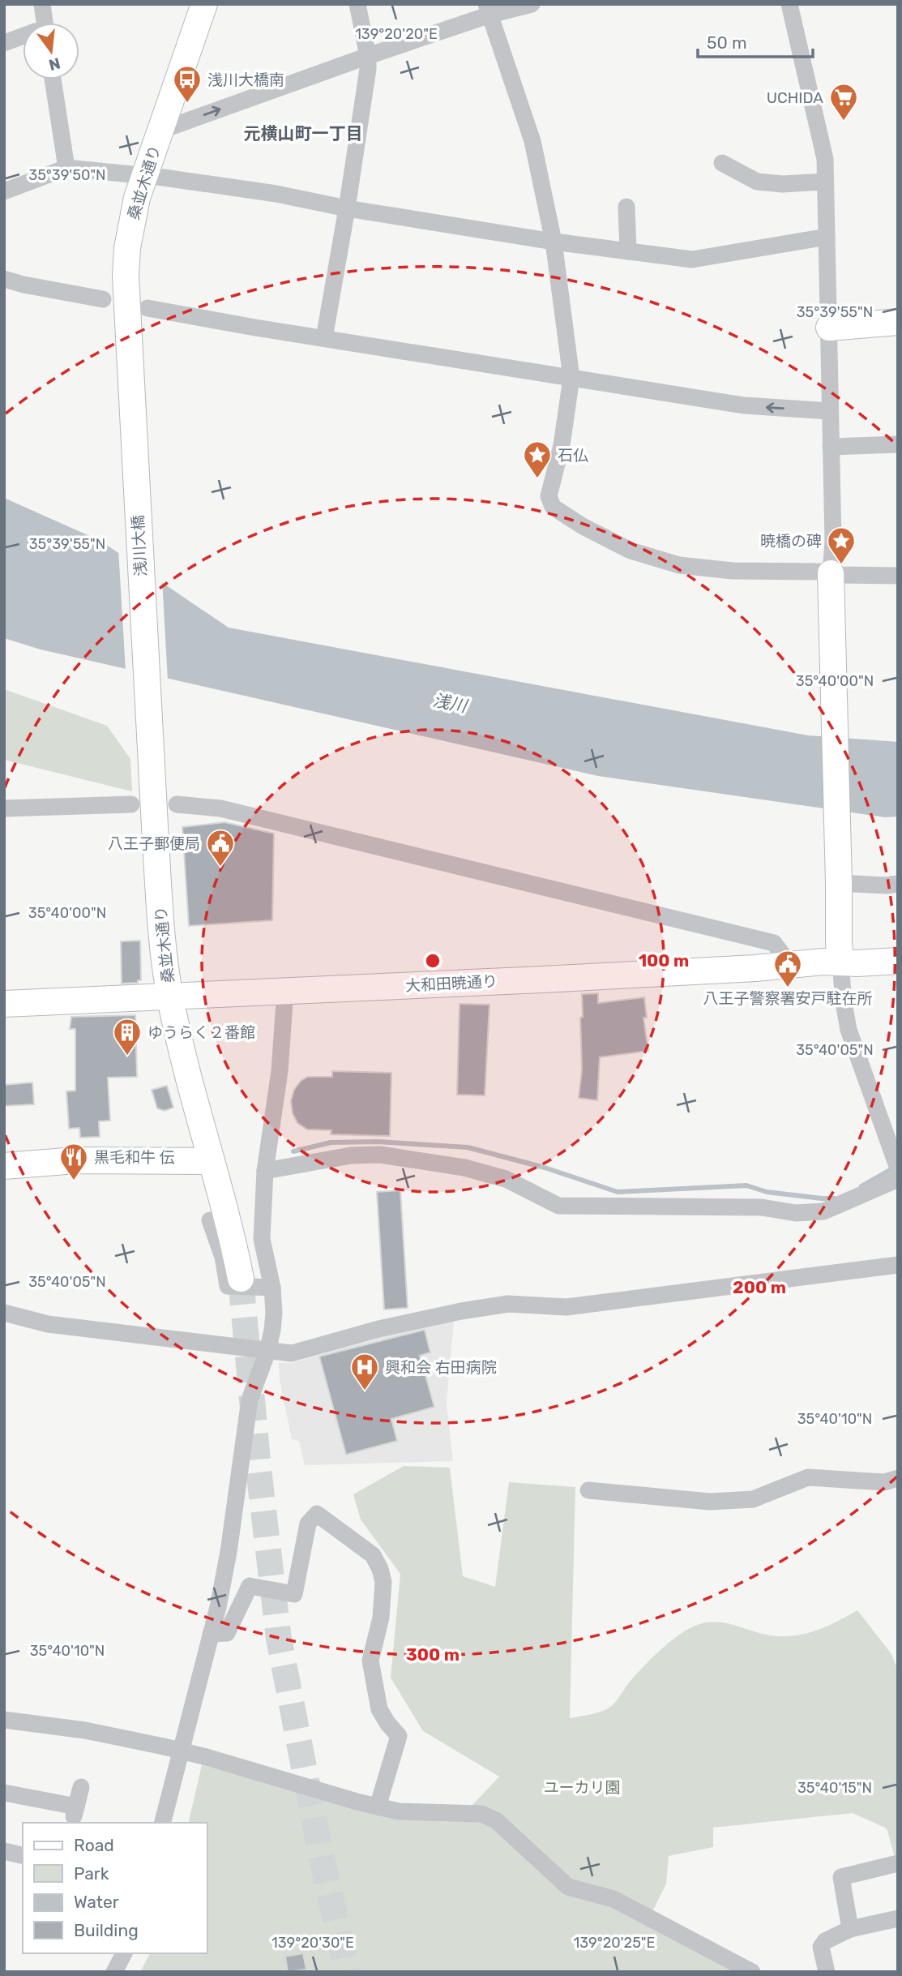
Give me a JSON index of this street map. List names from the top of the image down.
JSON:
{
  "streets": {
    "street": ["桑並木通り", "浅川大橋", "大和田暁通り"]
  },
  "crossings": [
    ["桑並木通り", "浅川大橋"],
    ["桑並木通り", "大和田暁通り"]
  ],
  "districts": ["元横山町一丁目"],
  "water": ["浅川"],
  "parks": ["ユーカリ園"],
  "places": {
    "bus stop": ["浅川大橋南"],
    "supermarket": ["UCHIDA"],
    "place": ["石仏", "暁橋の碑"],
    "public building": ["八王子郵便局", "八王子警察署安戸駐在所"],
    "building": ["ゆうらく２番館"],
    "restaurant": ["黒毛和牛 伝"],
    "hospital": ["興和会 右田病院"]
  },
  "legend": [
    "Road",
    "Park",
    "Water",
    "Building"
  ],
  "scale_bar": "50 m",
  "north": "bottom",
  "coordinates": [
    "139°20'20\"E",
    "35°39'50\"N",
    "35°39'55\"N",
    "35°40'00\"N",
    "35°40'05\"N",
    "35°40'10\"N",
    "35°40'15\"N",
    "139°20'30\"E",
    "139°20'25\"E"
  ],
  "rings": ["100 m", "200 m", "300 m"]
}
